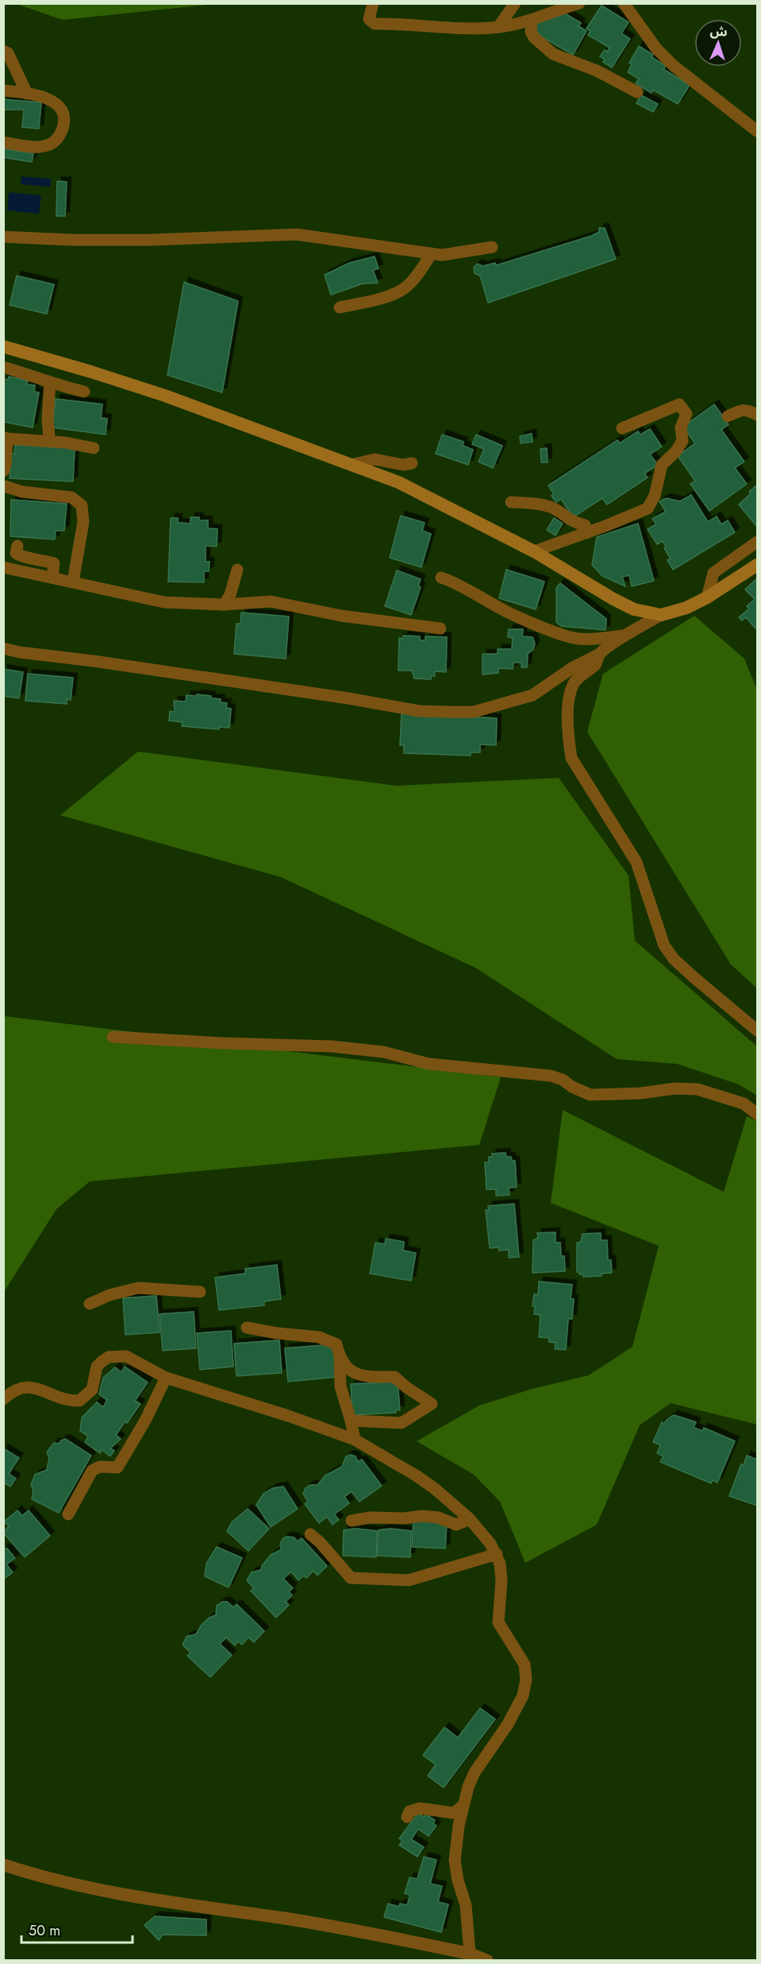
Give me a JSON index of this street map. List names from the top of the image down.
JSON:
{
  "scale_bar": "50 m",
  "north": "top"
}
